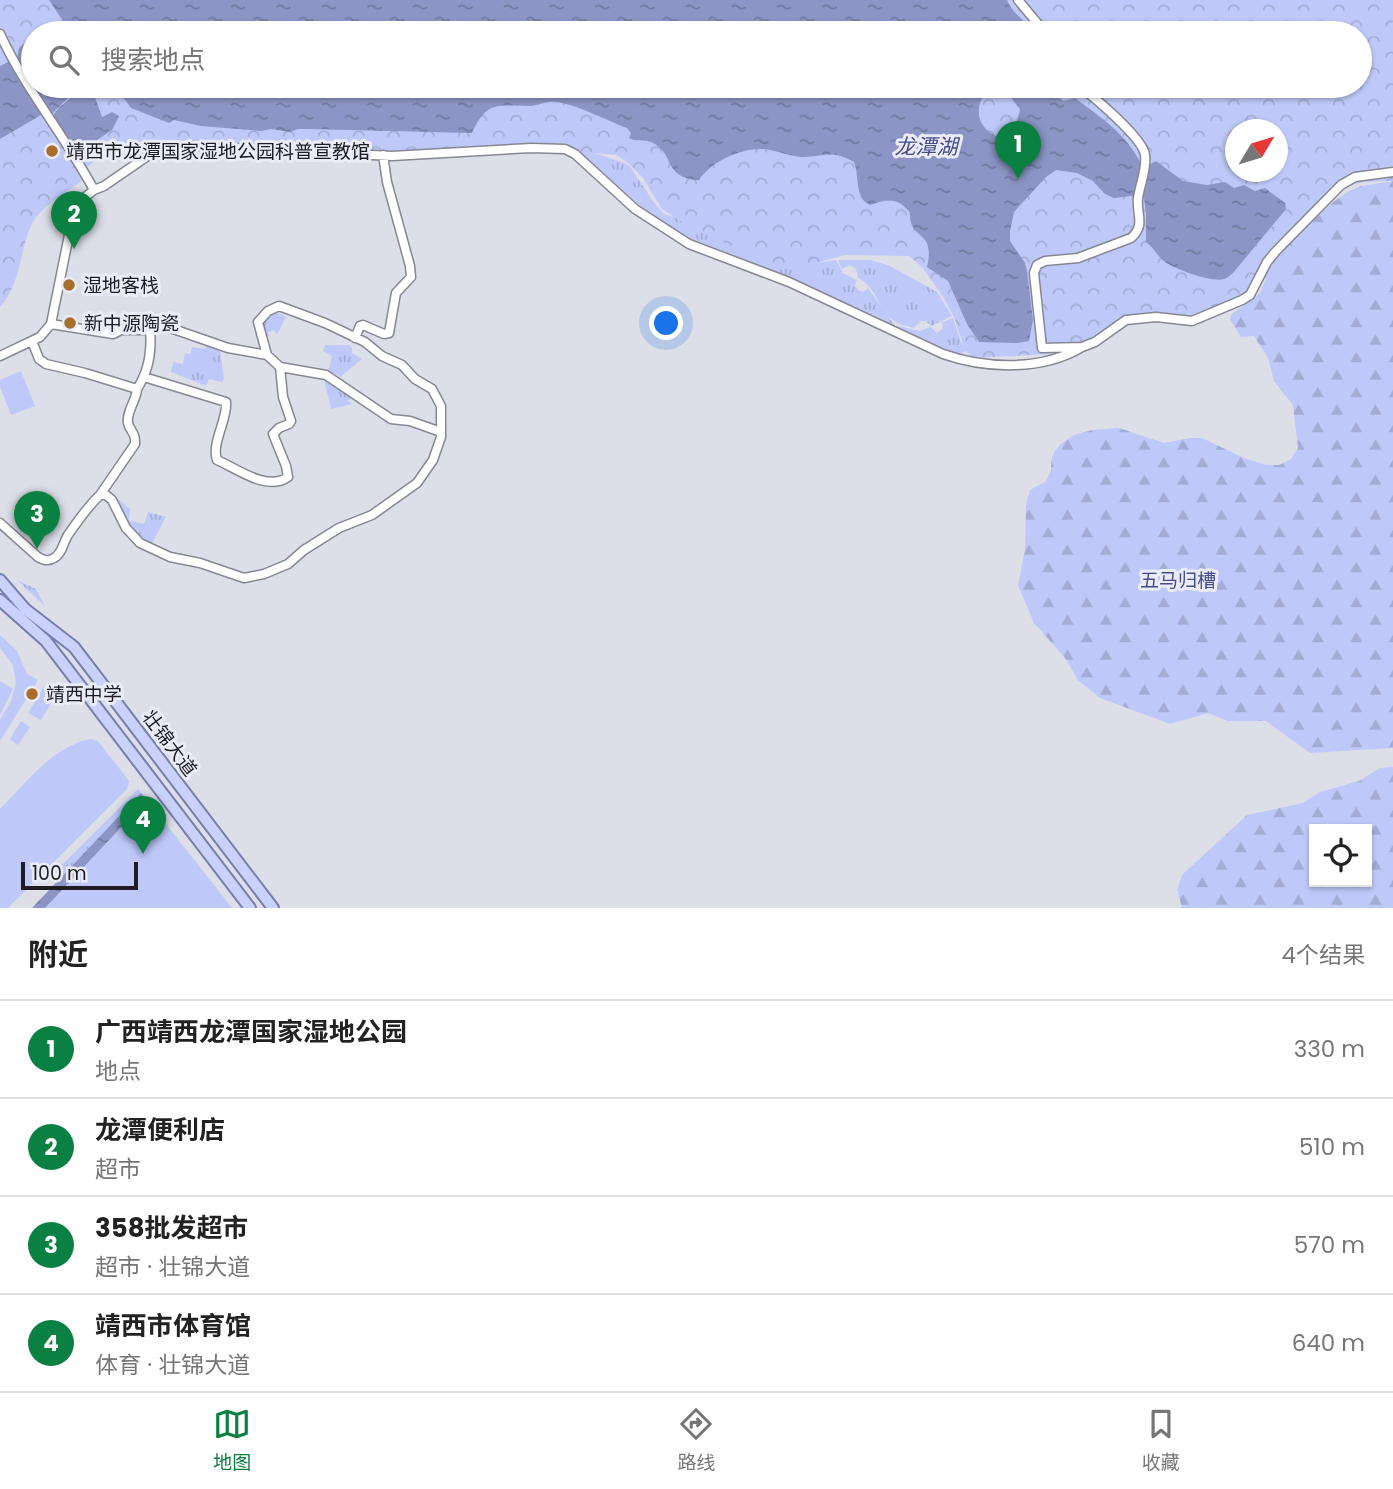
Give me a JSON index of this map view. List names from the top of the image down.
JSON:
{
  "streets": {
    "main road": ["壮锦大道"]
  },
  "water": ["龙潭湖"],
  "parks": ["五马归槽"],
  "places": [
    "靖西市龙潭国家湿地公园科普宣教馆",
    "湿地客栈",
    "新中源陶瓷",
    "靖西中学"
  ],
  "scale_bar": "100 m",
  "north": "top right",
  "page": {
    "search": "搜索地点",
    "pins": [
      "1",
      "2",
      "3",
      "4"
    ],
    "scale": "100 m",
    "heading": ["附近", "4个结果"],
    "list": [
      {
        "mark": "1",
        "name": "广西靖西龙潭国家湿地公园",
        "note": "地点",
        "value": "330 m"
      },
      {
        "mark": "2",
        "name": "龙潭便利店",
        "note": "超市",
        "value": "510 m"
      },
      {
        "mark": "3",
        "name": "358批发超市",
        "note": "超市 · 壮锦大道",
        "value": "570 m"
      },
      {
        "mark": "4",
        "name": "靖西市体育馆",
        "note": "体育 · 壮锦大道",
        "value": "640 m"
      }
    ],
    "nav": ["地图", "路线", "收藏"]
  }
}
